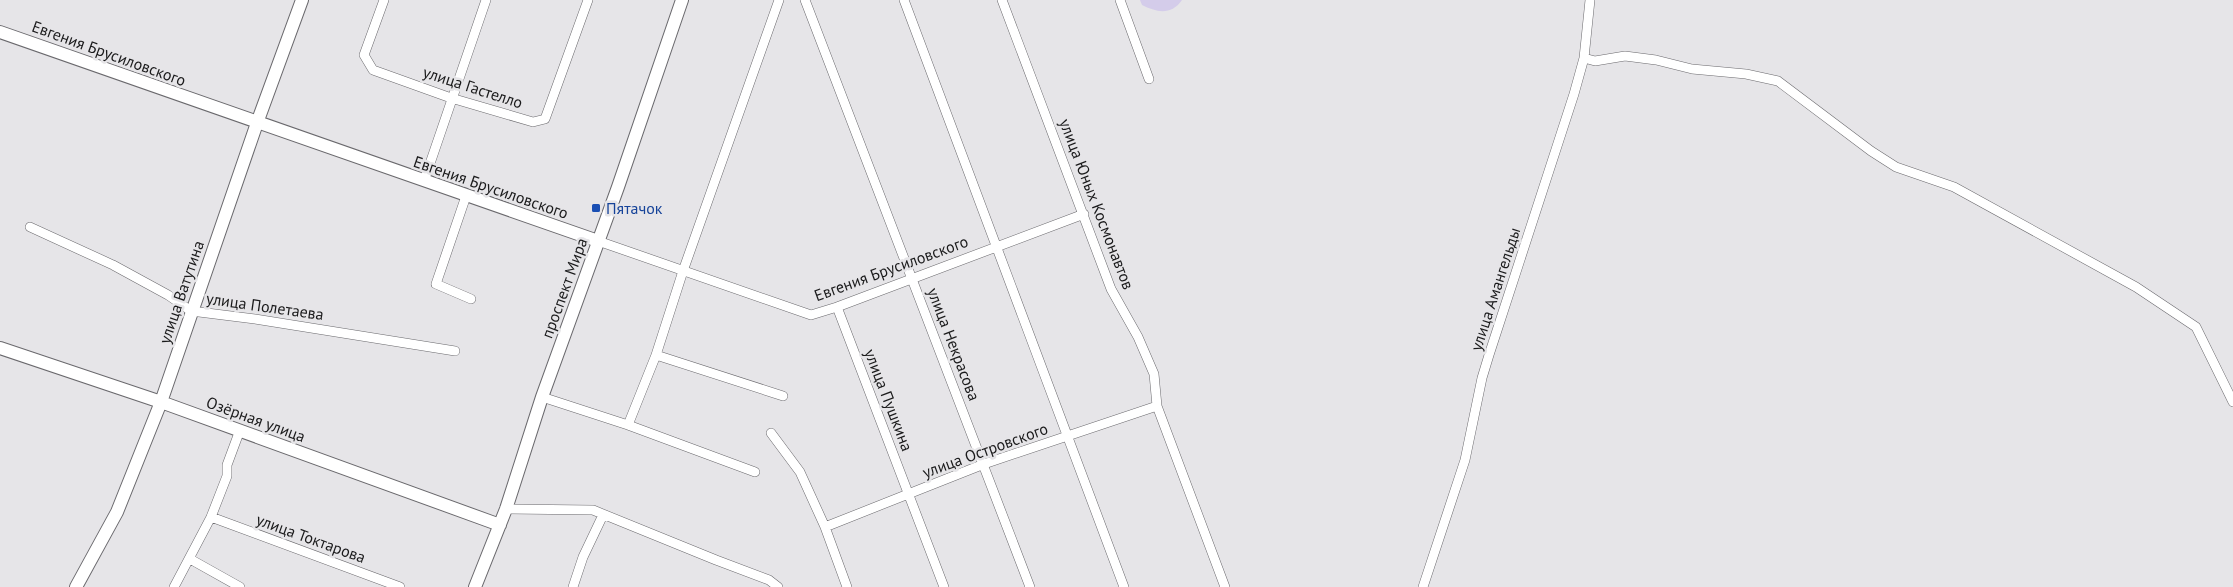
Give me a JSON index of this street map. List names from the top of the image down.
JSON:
{
  "streets": {
    "street": [
      "Евгения Брусиловского",
      "улица Гастелло",
      "улица Юных Космонавтов",
      "проспект Мира",
      "улица Амангельды",
      "улица Ватутина",
      "улица Полетаева",
      "улица Некрасова",
      "улица Пушкина",
      "Озёрная улица",
      "улица Островского",
      "улица Токтарова"
    ]
  },
  "crossings": [
    ["Евгения Брусиловского", "улица Юных Космонавтов"],
    ["Евгения Брусиловского", "проспект Мира"],
    ["Евгения Брусиловского", "улица Ватутина"],
    ["Евгения Брусиловского", "улица Некрасова"],
    ["Евгения Брусиловского", "улица Пушкина"],
    ["улица Юных Космонавтов", "улица Островского"],
    ["проспект Мира", "Озёрная улица"],
    ["улица Ватутина", "улица Полетаева"],
    ["улица Ватутина", "Озёрная улица"],
    ["улица Некрасова", "улица Островского"],
    ["улица Пушкина", "улица Островского"]
  ],
  "places": {
    "transit": ["Пятачок"]
  }
}
